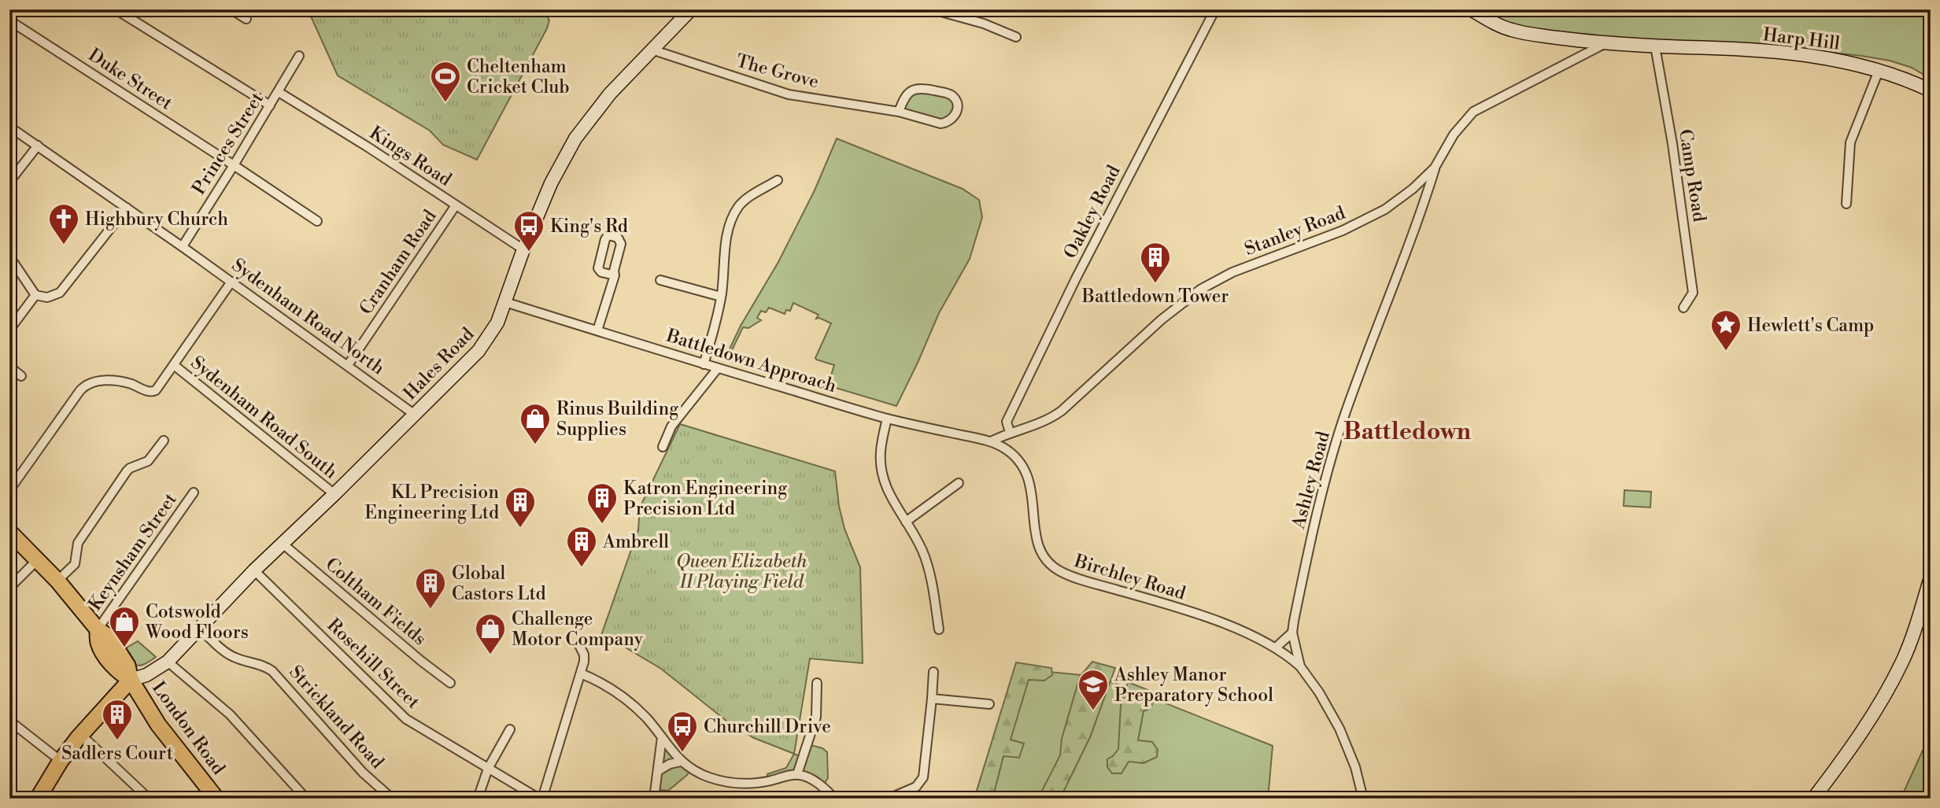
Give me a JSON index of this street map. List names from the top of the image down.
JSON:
{
  "streets": {
    "highway": ["London Road"],
    "main road": ["Harp Hill", "Hales Road"],
    "street": [
      "The Grove",
      "Duke Street",
      "Princes Street",
      "Kings Road",
      "Camp Road",
      "Oakley Road",
      "Stanley Road",
      "Cranham Road",
      "Sydenham Road North",
      "Battledown Approach",
      "Sydenham Road South",
      "Ashley Road",
      "Keynsham Street",
      "Birchley Road",
      "Coltham Fields",
      "Rosehill Street",
      "Strickland Road"
    ]
  },
  "crossings": [
    ["Harp Hill", "Camp Road"],
    ["Harp Hill", "Stanley Road"],
    ["The Grove", "Hales Road"],
    ["Duke Street", "Princes Street"],
    ["Princes Street", "Kings Road"],
    ["Princes Street", "Sydenham Road North"],
    ["Kings Road", "Cranham Road"],
    ["Kings Road", "Hales Road"],
    ["Oakley Road", "Stanley Road"],
    ["Stanley Road", "Battledown Approach"],
    ["Stanley Road", "Ashley Road"],
    ["Stanley Road", "Birchley Road"],
    ["Cranham Road", "Sydenham Road North"],
    ["Sydenham Road North", "Hales Road"],
    ["Battledown Approach", "Hales Road"],
    ["Battledown Approach", "Birchley Road"],
    ["Hales Road", "Sydenham Road South"],
    ["Hales Road", "Coltham Fields"],
    ["Hales Road", "Rosehill Street"],
    ["Hales Road", "Strickland Road"],
    ["Hales Road", "London Road"],
    ["Ashley Road", "Birchley Road"],
    ["Keynsham Street", "London Road"]
  ],
  "districts": ["Battledown"],
  "parks": ["Queen Elizabeth II Playing Field"],
  "places": {
    "sports": ["Cheltenham Cricket Club"],
    "church": ["Highbury Church"],
    "bus stop": ["King's Rd", "Churchill Drive"],
    "building": [
      "Battledown Tower",
      "Katron Engineering Precision Ltd",
      "KL Precision Engineering Ltd",
      "Ambrell",
      "Global Castors Ltd",
      "Sadlers Court"
    ],
    "place": ["Hewlett's Camp"],
    "shop": ["Rinus Building Supplies", "Cotswold Wood Floors", "Challenge Motor Company"],
    "school or university": ["Ashley Manor Preparatory School"]
  }
}
